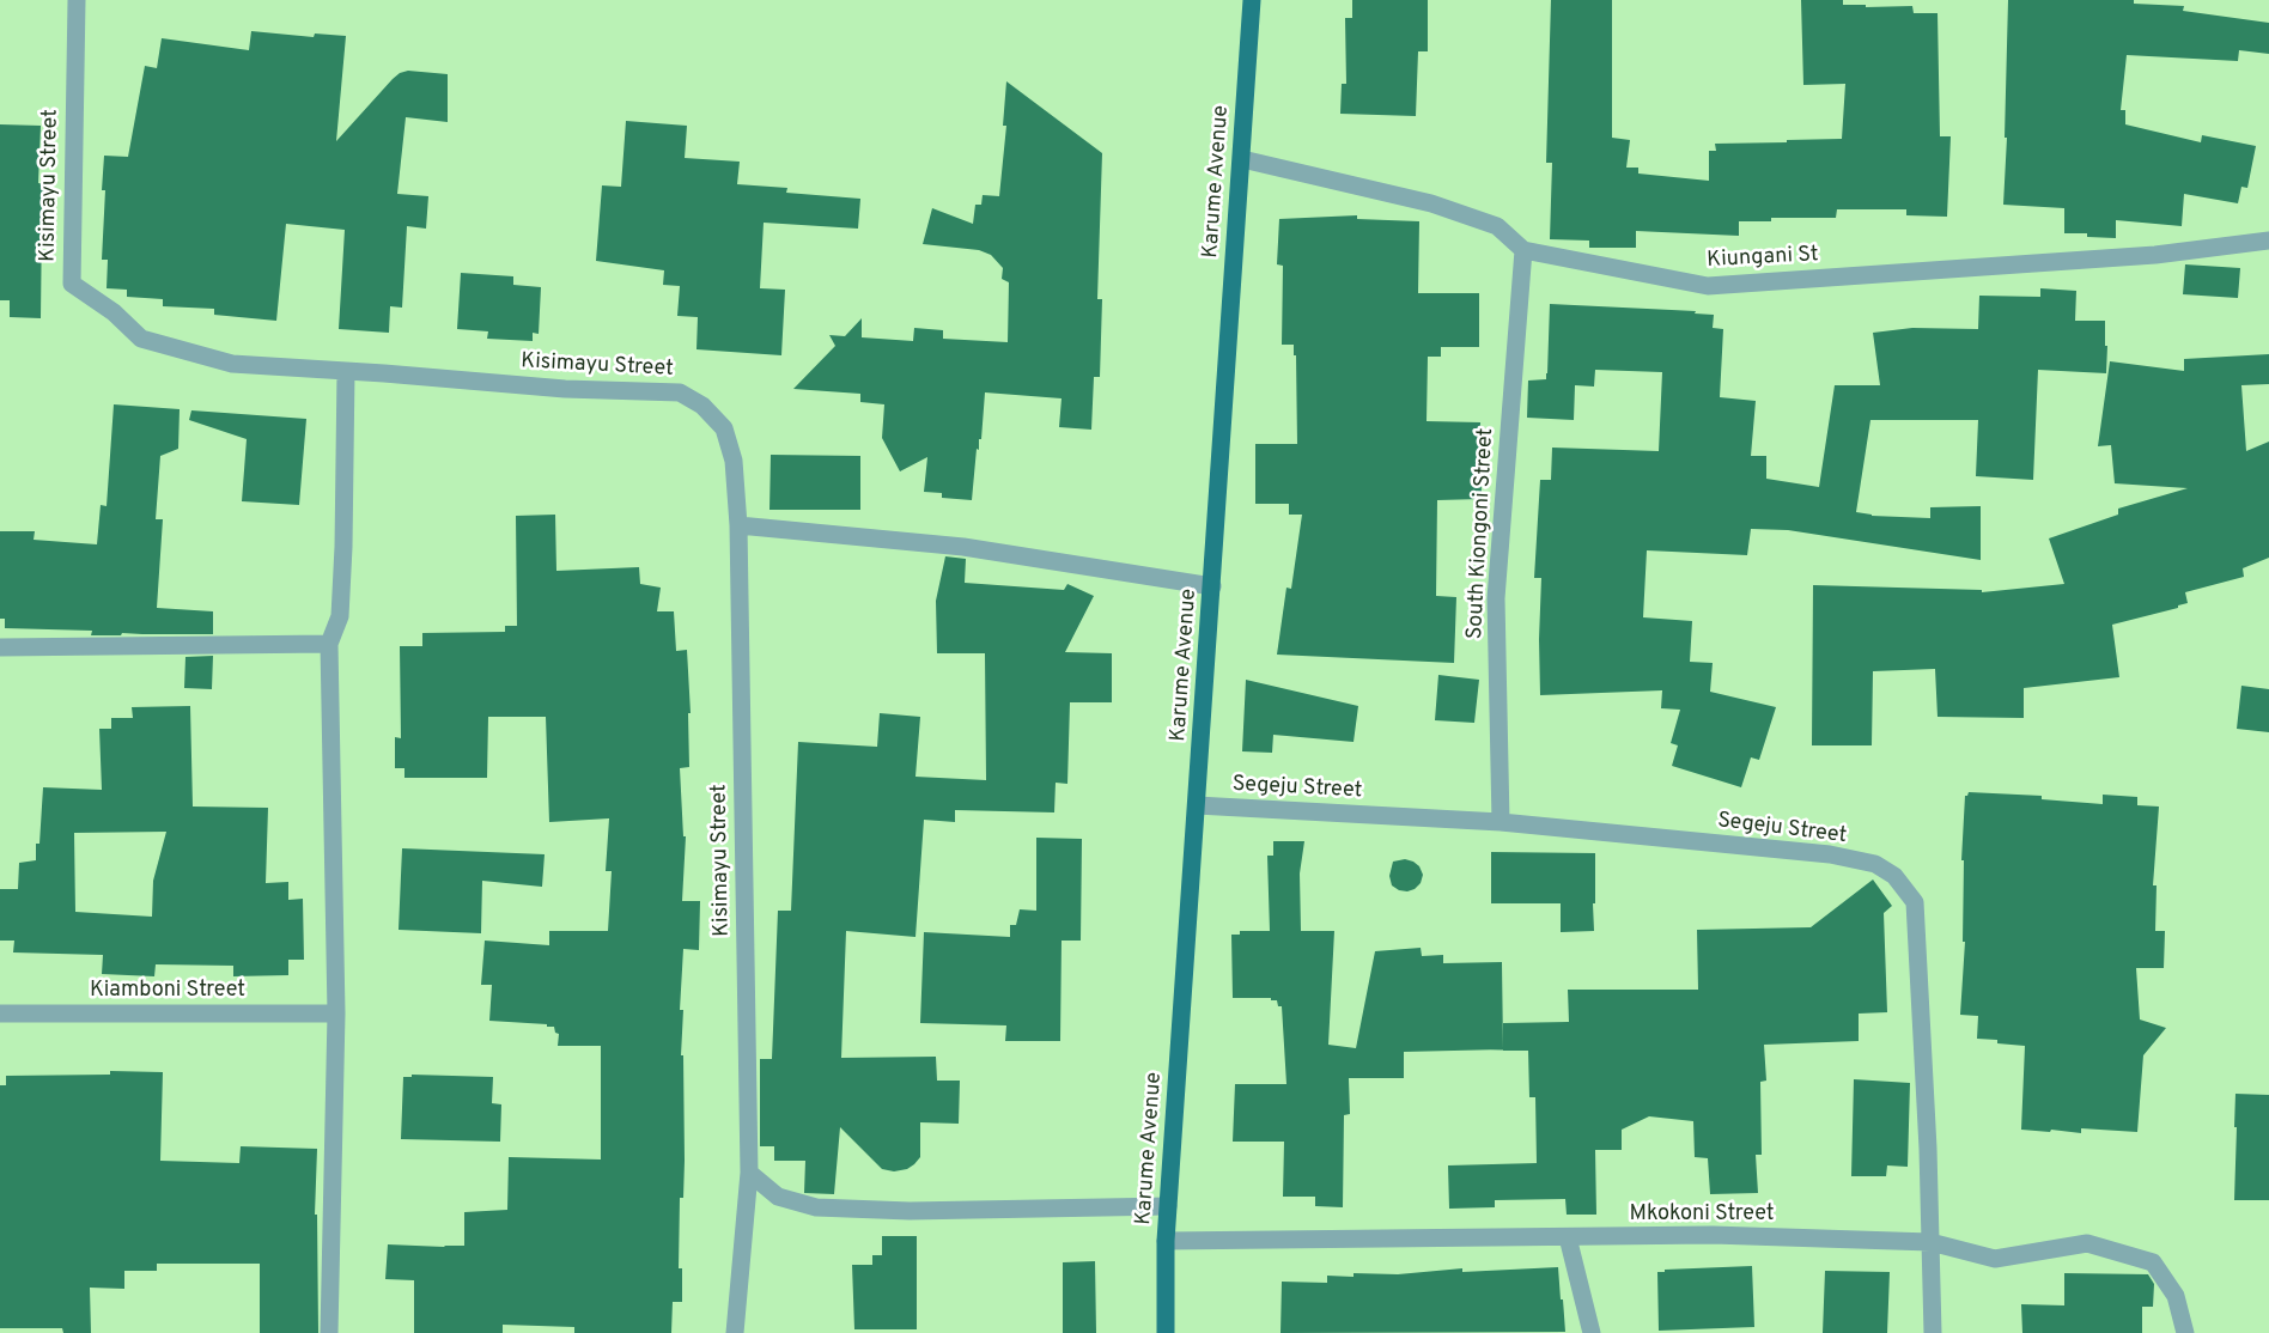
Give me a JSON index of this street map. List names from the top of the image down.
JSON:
{
  "streets": {
    "main road": ["Karume Avenue"],
    "street": [
      "Kisimayu Street",
      "Kiungani St",
      "South Kiongoni Street",
      "Segeju Street",
      "Kiamboni Street",
      "Mkokoni Street"
    ]
  },
  "crossings": [
    ["Karume Avenue", "Segeju Street"],
    ["Karume Avenue", "Mkokoni Street"],
    ["Kiungani St", "South Kiongoni Street"],
    ["South Kiongoni Street", "Segeju Street"],
    ["Segeju Street", "Mkokoni Street"]
  ]
}
